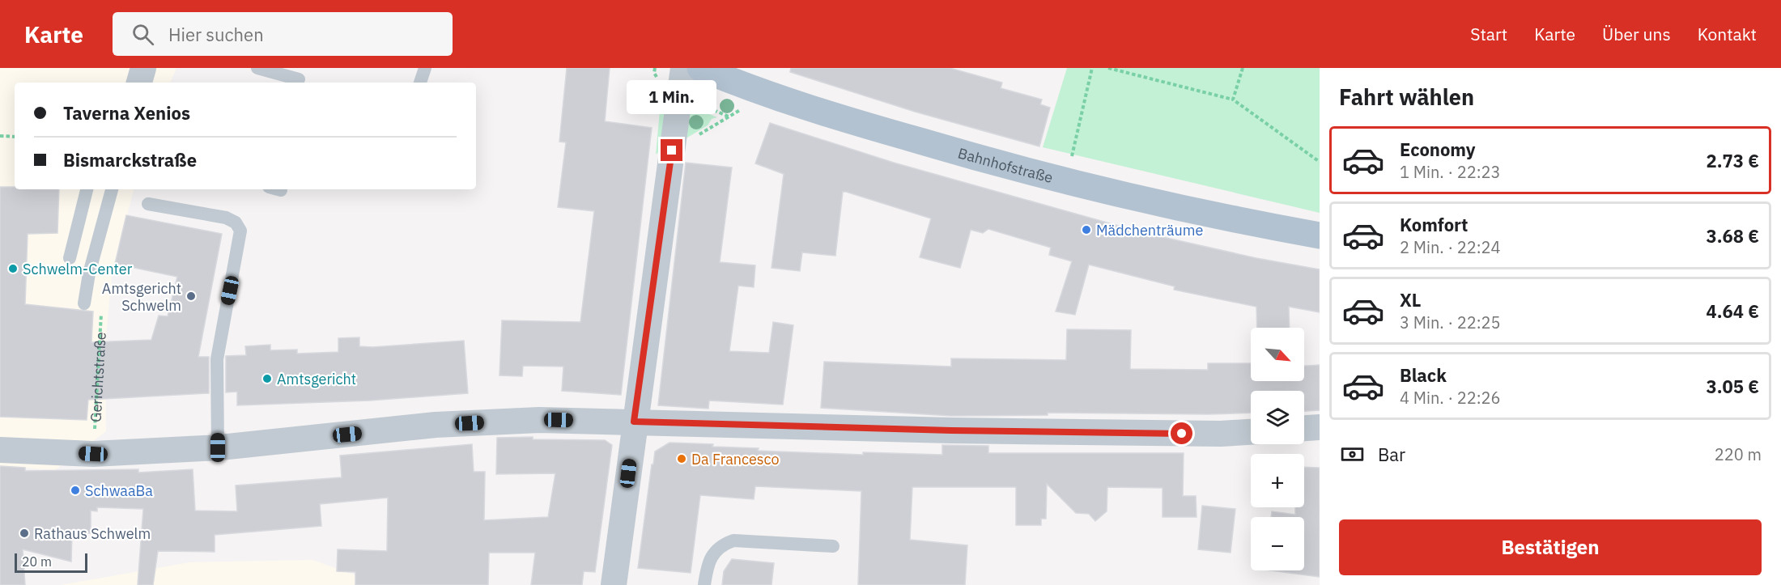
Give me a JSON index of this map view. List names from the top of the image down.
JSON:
{
  "streets": {
    "main road": ["Bahnhofstraße"],
    "path": ["Gerichtstraße"]
  },
  "places": [
    "Mädchenträume",
    "Schwelm-Center",
    "Amtsgericht Schwelm",
    "Amtsgericht",
    "Da Francesco",
    "SchwaaBa",
    "Rathaus Schwelm"
  ],
  "scale_bar": "20 m",
  "north": "bottom right",
  "page": {
    "header": "Karte",
    "search": "Hier suchen",
    "nav": [
      "Start",
      "Karte",
      "Über uns",
      "Kontakt"
    ],
    "heading": "Fahrt wählen",
    "bubble": "1 Min.",
    "banner": ["Taverna Xenios", "Bismarckstraße"],
    "list": [
      {
        "name": "Economy",
        "note": "1 Min. · 22:23",
        "value": "2.73 €"
      },
      {
        "name": "Komfort",
        "note": "2 Min. · 22:24",
        "value": "3.68 €"
      },
      {
        "name": "XL",
        "note": "3 Min. · 22:25",
        "value": "4.64 €"
      },
      {
        "name": "Black",
        "note": "4 Min. · 22:26",
        "value": "3.05 €"
      }
    ],
    "map_buttons": ["+", "−"],
    "pay": ["Bar", "220 m"],
    "buttons": "Bestätigen",
    "scale": "20 m"
  }
}
